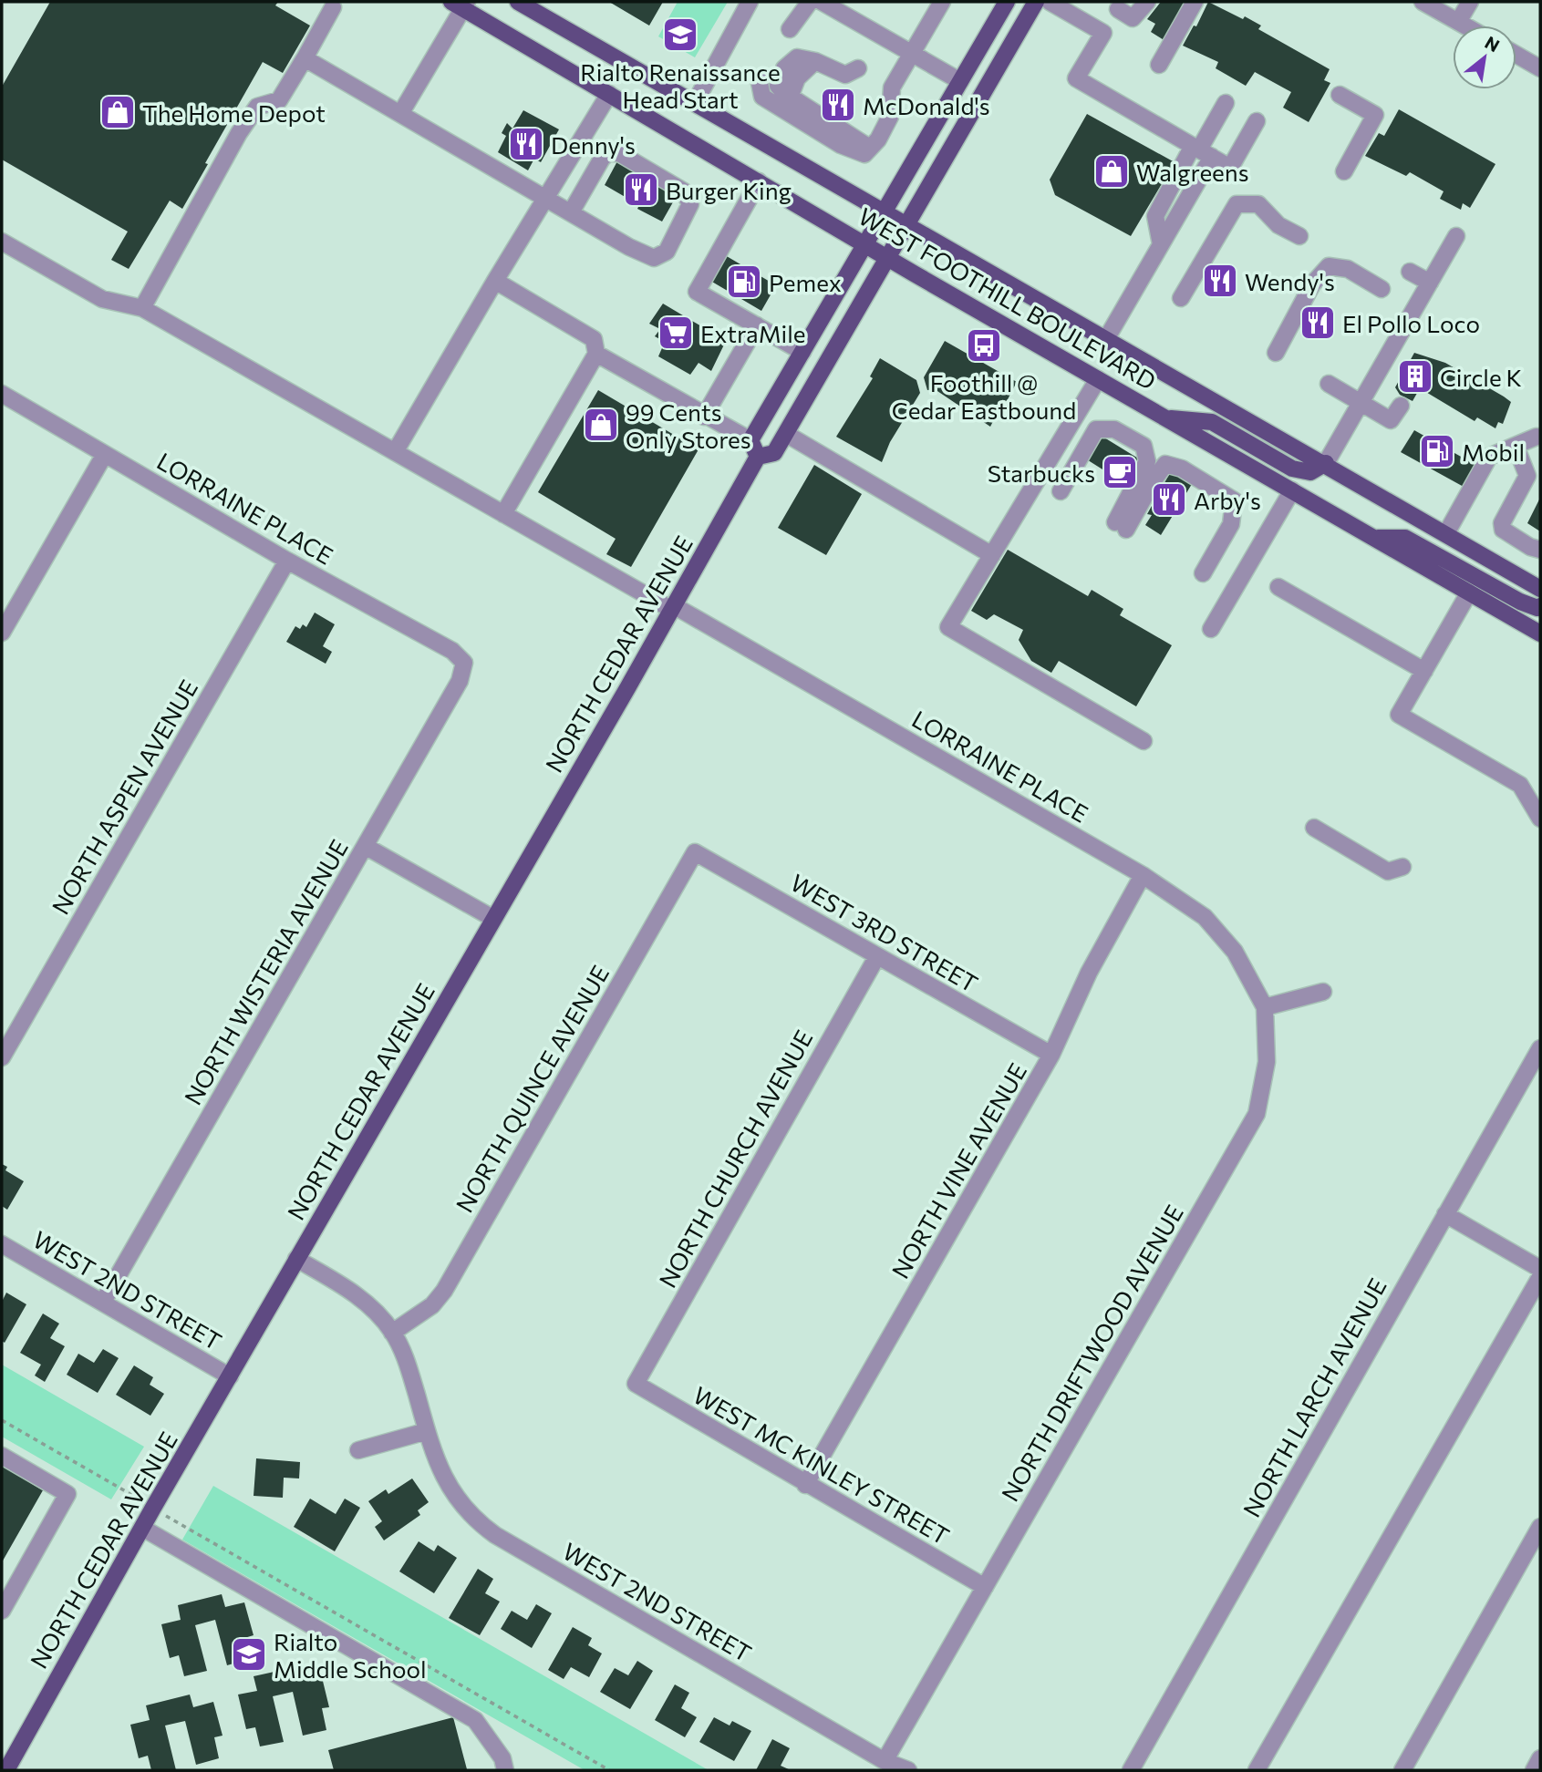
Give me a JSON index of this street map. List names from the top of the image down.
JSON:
{
  "streets": {
    "main road": ["WEST FOOTHILL BOULEVARD", "NORTH CEDAR AVENUE"],
    "street": [
      "LORRAINE PLACE",
      "NORTH ASPEN AVENUE",
      "WEST 3RD STREET",
      "NORTH WISTERIA AVENUE",
      "NORTH QUINCE AVENUE",
      "NORTH CHURCH AVENUE",
      "NORTH VINE AVENUE",
      "WEST 2ND STREET",
      "NORTH DRIFTWOOD AVENUE",
      "NORTH LARCH AVENUE",
      "WEST MC KINLEY STREET"
    ]
  },
  "crossings": [
    ["WEST FOOTHILL BOULEVARD", "NORTH CEDAR AVENUE"],
    ["LORRAINE PLACE", "NORTH CEDAR AVENUE"],
    ["LORRAINE PLACE", "NORTH ASPEN AVENUE"],
    ["LORRAINE PLACE", "NORTH WISTERIA AVENUE"],
    ["LORRAINE PLACE", "NORTH VINE AVENUE"],
    ["LORRAINE PLACE", "NORTH DRIFTWOOD AVENUE"],
    ["NORTH CEDAR AVENUE", "WEST 2ND STREET"],
    ["WEST 3RD STREET", "NORTH QUINCE AVENUE"],
    ["WEST 3RD STREET", "NORTH CHURCH AVENUE"],
    ["WEST 3RD STREET", "NORTH VINE AVENUE"],
    ["NORTH WISTERIA AVENUE", "WEST 2ND STREET"],
    ["NORTH QUINCE AVENUE", "WEST 2ND STREET"],
    ["NORTH CHURCH AVENUE", "WEST MC KINLEY STREET"],
    ["NORTH VINE AVENUE", "WEST MC KINLEY STREET"],
    ["WEST 2ND STREET", "NORTH DRIFTWOOD AVENUE"],
    ["NORTH DRIFTWOOD AVENUE", "WEST MC KINLEY STREET"]
  ],
  "places": {
    "school or university": ["Rialto Renaissance Head Start", "Rialto Middle School"],
    "restaurant": [
      "McDonald's",
      "Denny's",
      "Burger King",
      "Wendy's",
      "El Pollo Loco",
      "Arby's"
    ],
    "shop": ["The Home Depot", "Walgreens", "99 Cents Only Stores"],
    "fuel station": ["Pemex", "Mobil"],
    "supermarket": ["ExtraMile"],
    "bus stop": ["Foothill @ Cedar Eastbound"],
    "building": ["Circle K"],
    "cafe": ["Starbucks"]
  },
  "north": "top right"
}
